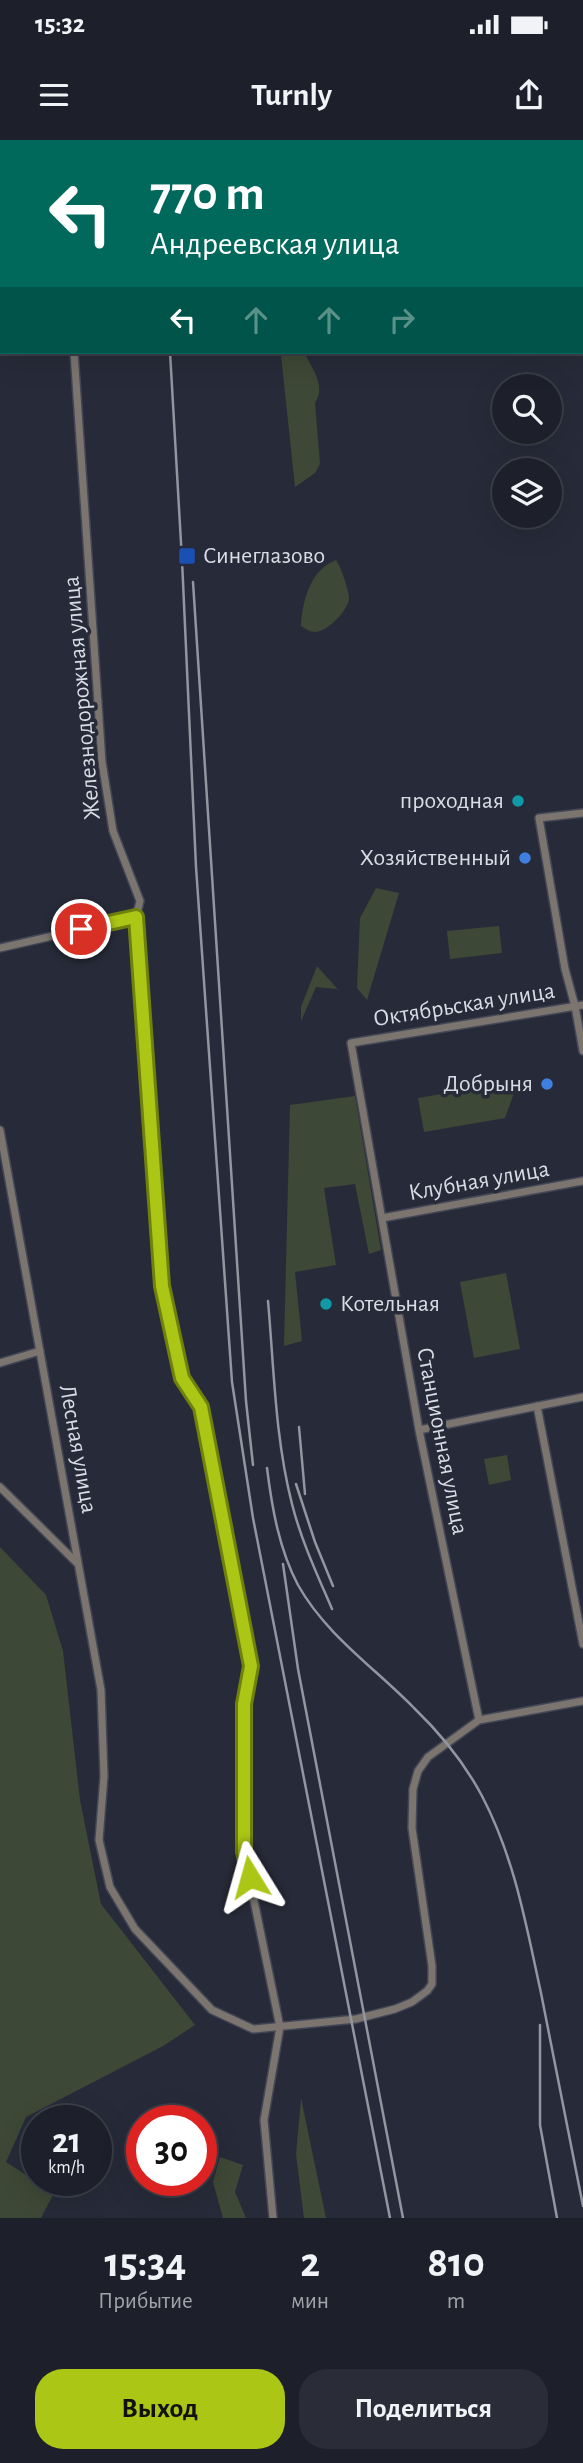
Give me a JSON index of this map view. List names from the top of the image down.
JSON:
{
  "streets": {
    "street": [
      "Железнодорожная улица",
      "Октябрьская улица",
      "Клубная улица",
      "Станционная улица",
      "Лесная улица"
    ]
  },
  "crossings": [
    ["Железнодорожная улица", "Лесная улица"],
    ["Октябрьская улица", "Станционная улица"],
    ["Клубная улица", "Станционная улица"],
    ["Станционная улица", "Лесная улица"]
  ],
  "places": {
    "transit": ["Синеглазово"],
    "other": [
      "проходная",
      "Хозяйственный",
      "Добрыня",
      "Котельная"
    ]
  },
  "page": {
    "status": "15:32",
    "header": "Turnly",
    "turn": ["770 m", "Андреевская улица"],
    "speed": "21 km/h",
    "limit": "30",
    "eta": [
      "15:34",
      "Прибытие",
      "2",
      "мин",
      "810",
      "m"
    ],
    "buttons": ["Выход", "Поделиться"]
  }
}
